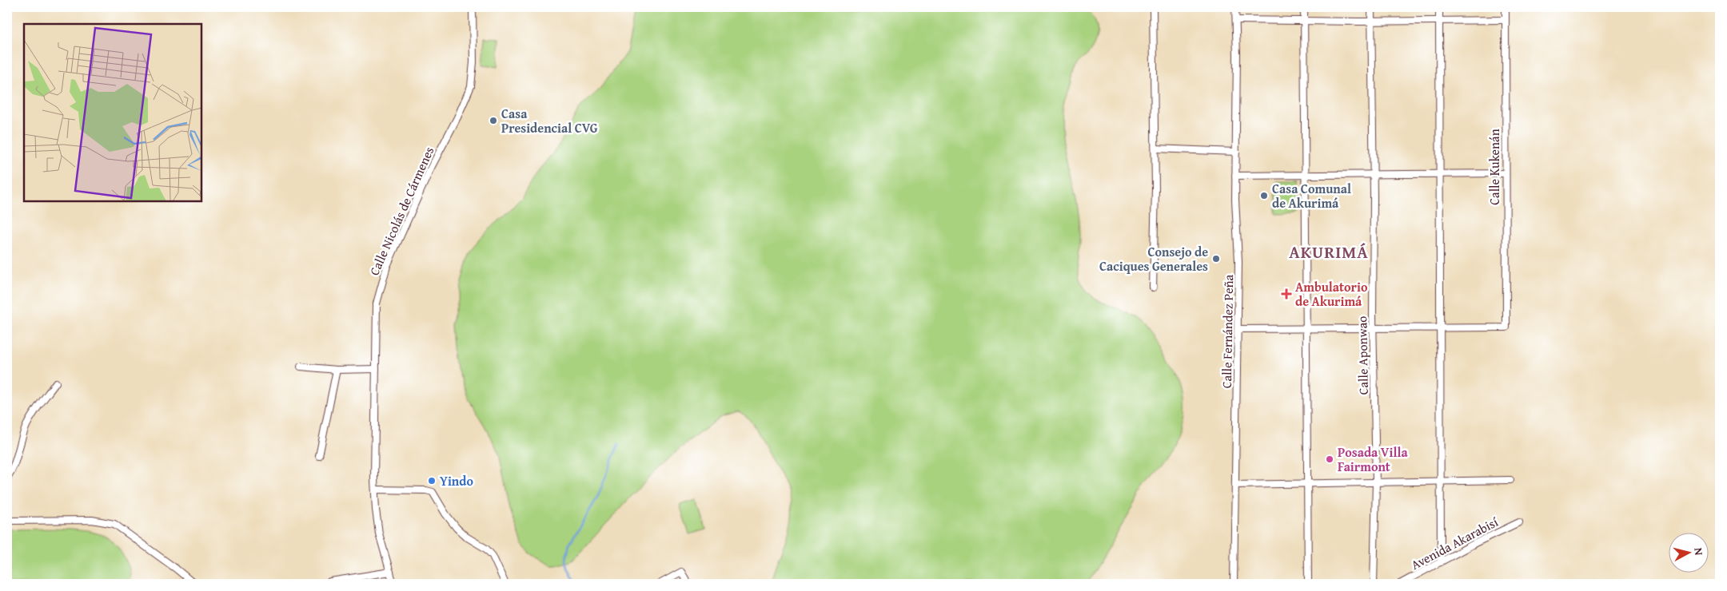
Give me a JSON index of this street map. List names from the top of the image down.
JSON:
{
  "streets": {
    "street": [
      "Calle Kukenán",
      "Calle Nicolás de Cármenes",
      "Calle Fernández Peña",
      "Calle Aponwao",
      "Avenida Akarabisí"
    ]
  },
  "districts": ["AKURIMÁ"],
  "places": {
    "other": [
      "Casa Presidencial CVG",
      "Casa Comunal de Akurimá",
      "Consejo de Caciques Generales",
      "Posada Villa Fairmont",
      "Yindo"
    ],
    "health": ["Ambulatorio de Akurimá"]
  },
  "north": "right"
}
